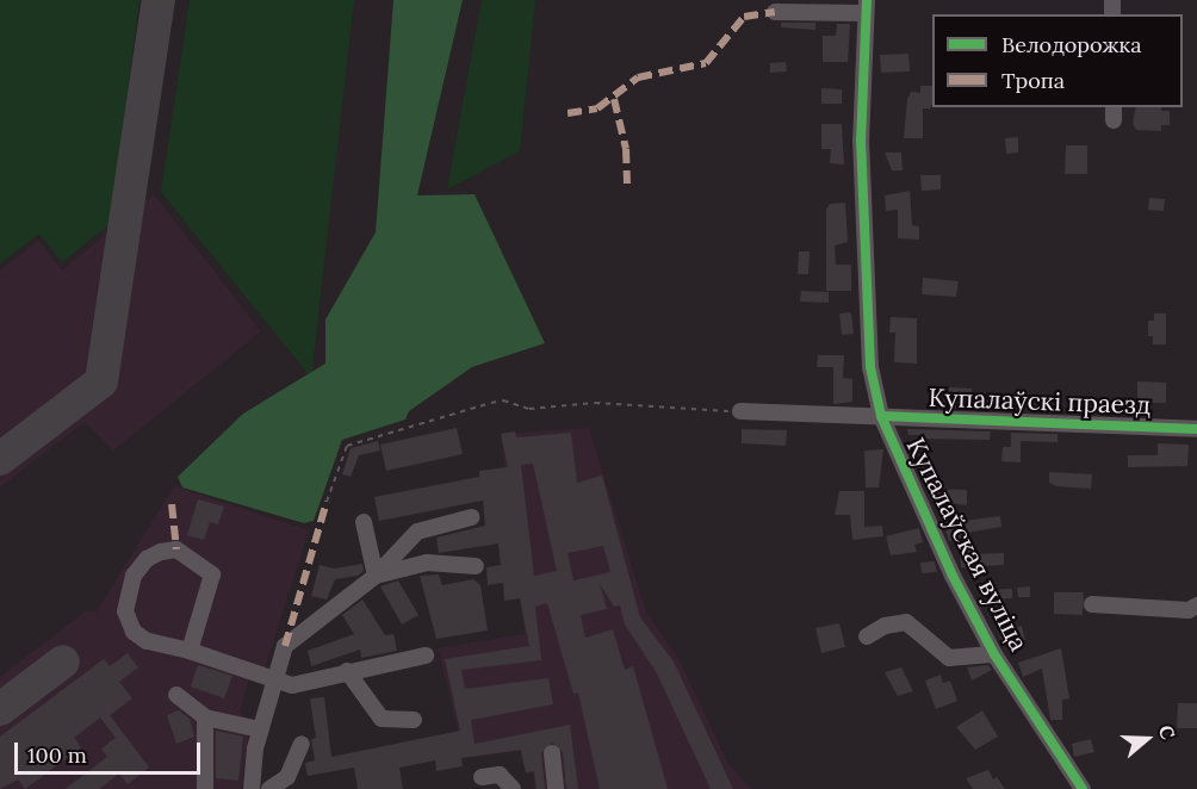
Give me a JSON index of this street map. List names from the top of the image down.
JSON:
{
  "streets": {
    "street": ["Купалаўскі праезд", "Купалаўская вуліца"]
  },
  "crossings": [
    ["Купалаўскі праезд", "Купалаўская вуліца"]
  ],
  "legend": ["Велодорожка", "Тропа"],
  "scale_bar": "100 m",
  "north": "right"
}
